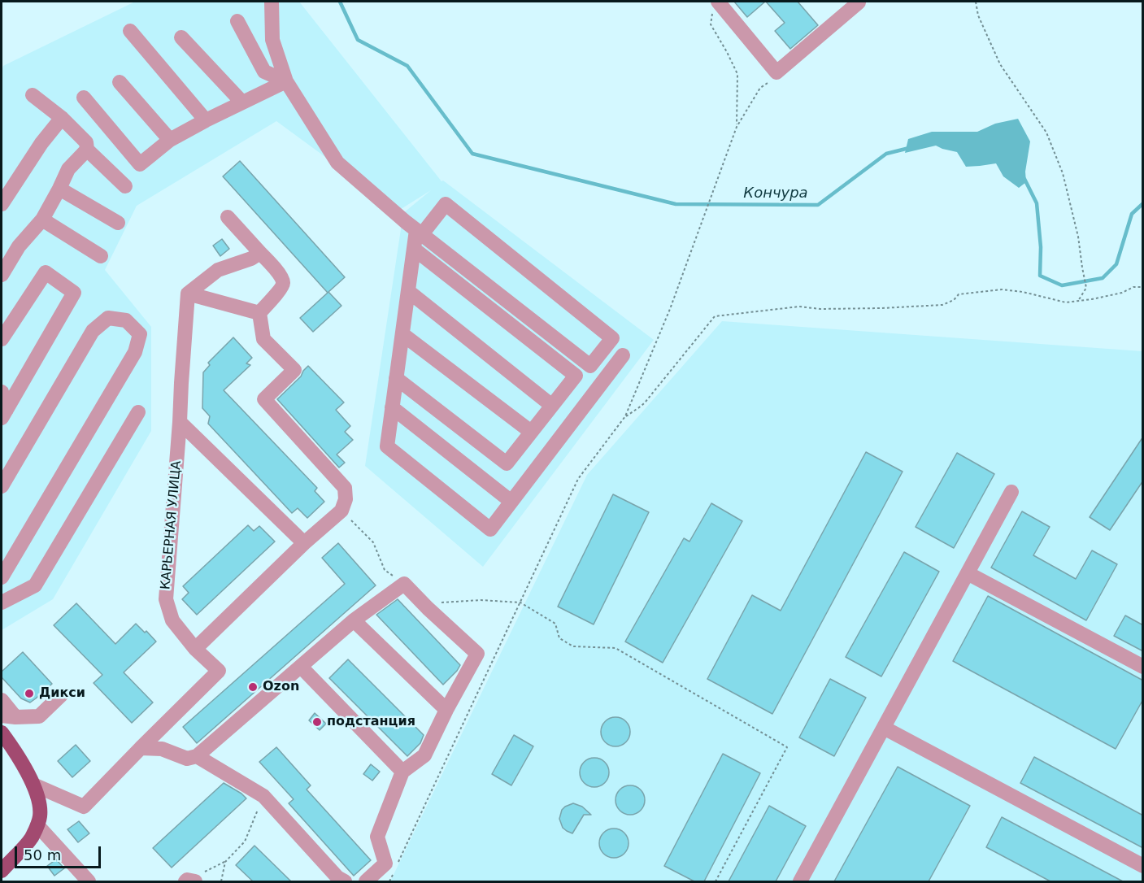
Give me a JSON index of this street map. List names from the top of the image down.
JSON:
{
  "streets": {
    "lane": ["КАРЬЕРНАЯ УЛИЦА"]
  },
  "water": ["Кончура"],
  "places": ["Ozon", "Дикси", "подстанция"],
  "scale_bar": "50 m"
}
